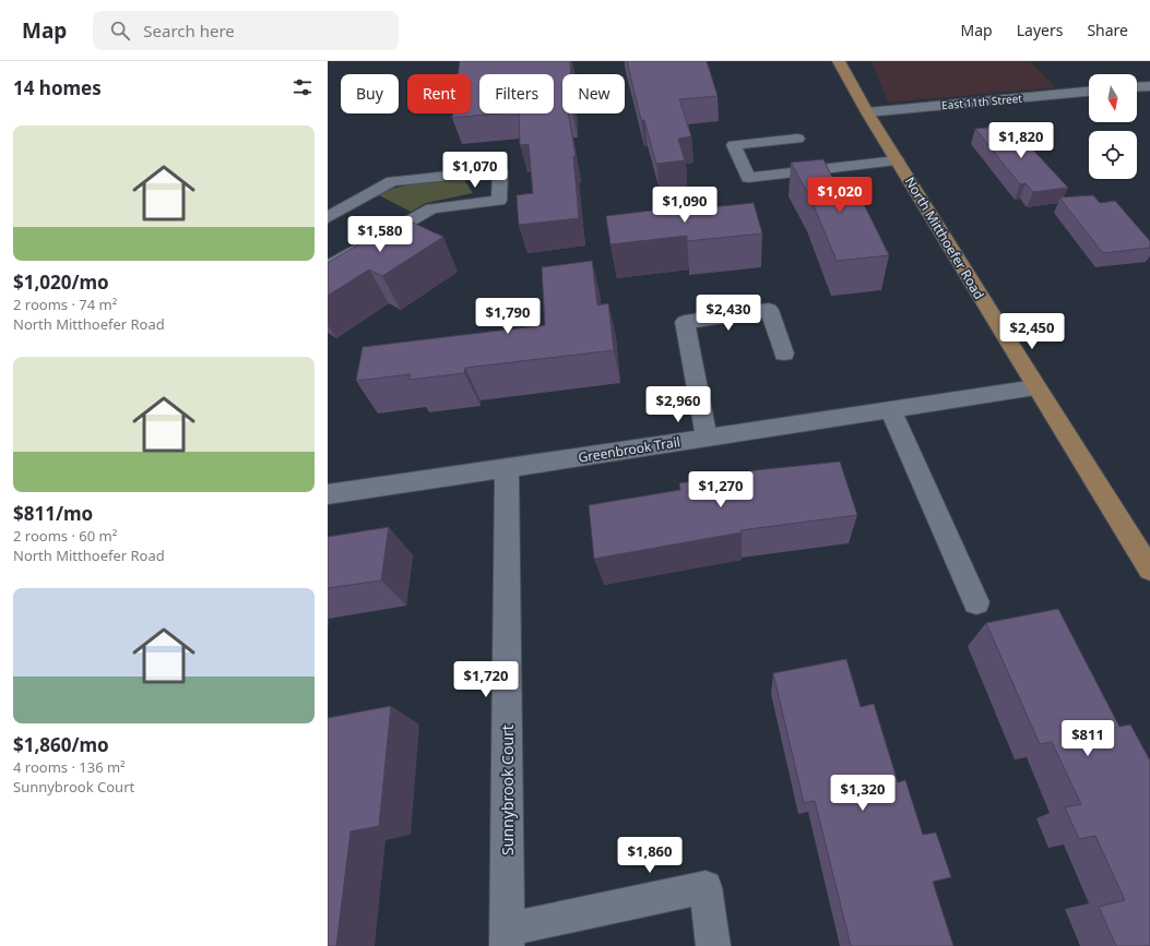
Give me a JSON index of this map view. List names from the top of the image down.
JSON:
{
  "streets": {
    "main road": ["North Mitthoefer Road"],
    "street": ["East 11th Street", "Greenbrook Trail", "Sunnybrook Court"]
  },
  "crossings": [
    ["East 11th Street", "North Mitthoefer Road"],
    ["North Mitthoefer Road", "Greenbrook Trail"],
    ["Greenbrook Trail", "Sunnybrook Court"]
  ],
  "north": "bottom",
  "page": {
    "header": "Map",
    "search": "Search here",
    "nav": ["Map", "Layers", "Share"],
    "heading": "14 homes",
    "chip": [
      "Buy",
      "Rent",
      "Filters",
      "New"
    ],
    "list": [
      {
        "name": "$1,020/mo",
        "note": "2 rooms · 74 m² · North Mitthoefer Road"
      },
      {
        "name": "$811/mo",
        "note": "2 rooms · 60 m² · North Mitthoefer Road"
      },
      {
        "name": "$1,860/mo",
        "note": "4 rooms · 136 m² · Sunnybrook Court"
      }
    ],
    "price": [
      "$1,820",
      "$1,070",
      "$1,020",
      "$1,090",
      "$1,580",
      "$2,430",
      "$1,790",
      "$2,450",
      "$2,960",
      "$1,270",
      "$1,720",
      "$811",
      "$1,320",
      "$1,860"
    ]
  }
}
